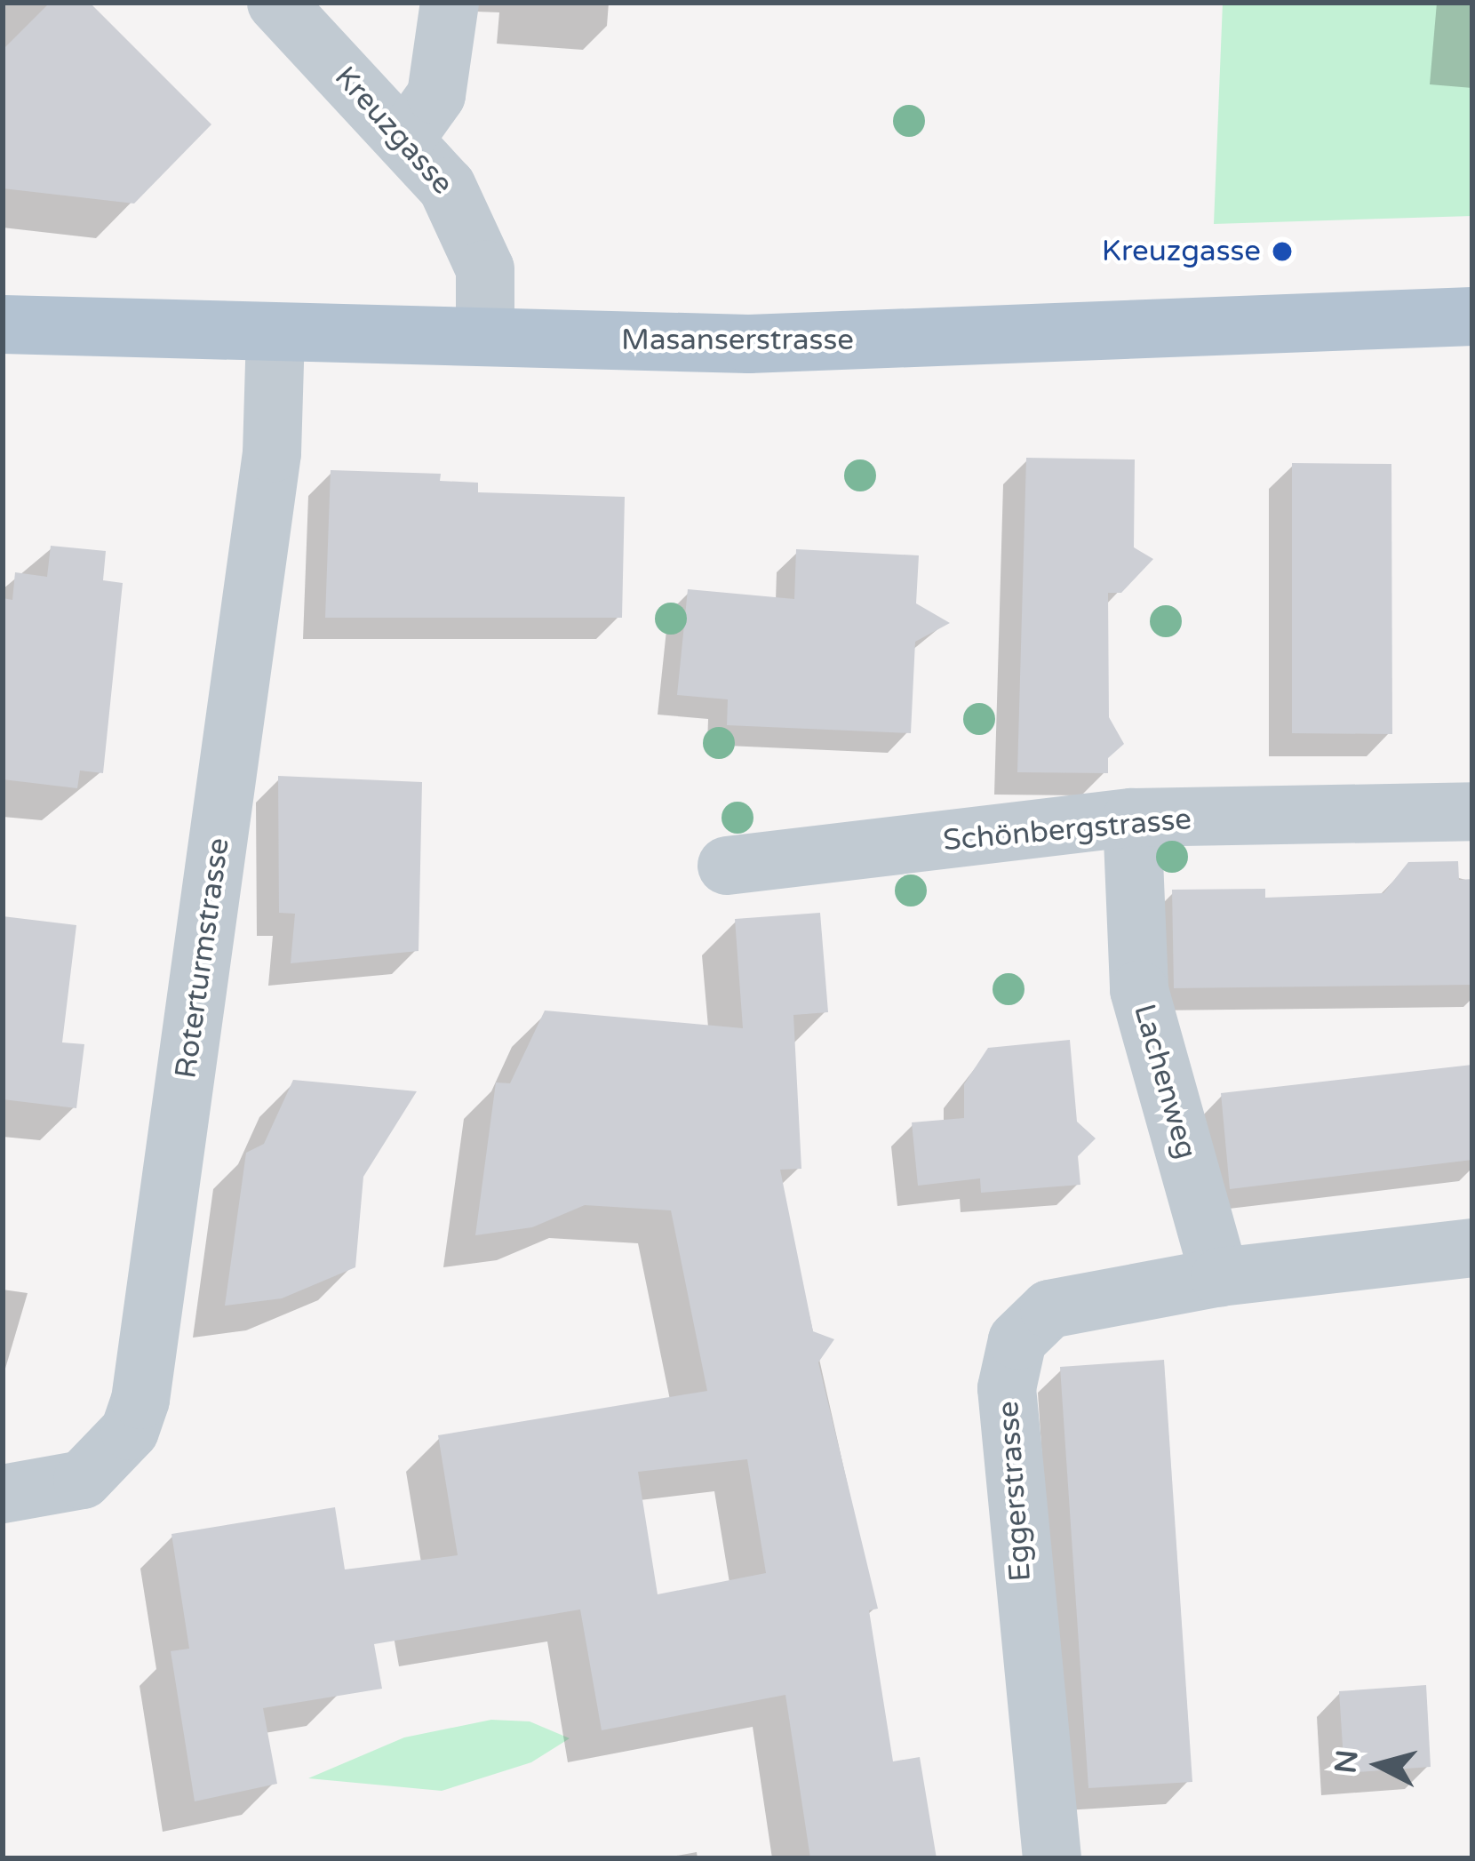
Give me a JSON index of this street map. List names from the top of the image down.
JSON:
{
  "streets": {
    "main road": ["Masanserstrasse"],
    "street": [
      "Kreuzgasse",
      "Schönbergstrasse",
      "Roterturmstrasse",
      "Lachenweg",
      "Eggerstrasse"
    ]
  },
  "crossings": [
    ["Kreuzgasse", "Masanserstrasse"],
    ["Masanserstrasse", "Roterturmstrasse"],
    ["Schönbergstrasse", "Lachenweg"],
    ["Lachenweg", "Eggerstrasse"]
  ],
  "places": ["Kreuzgasse"],
  "north": "left"
}
